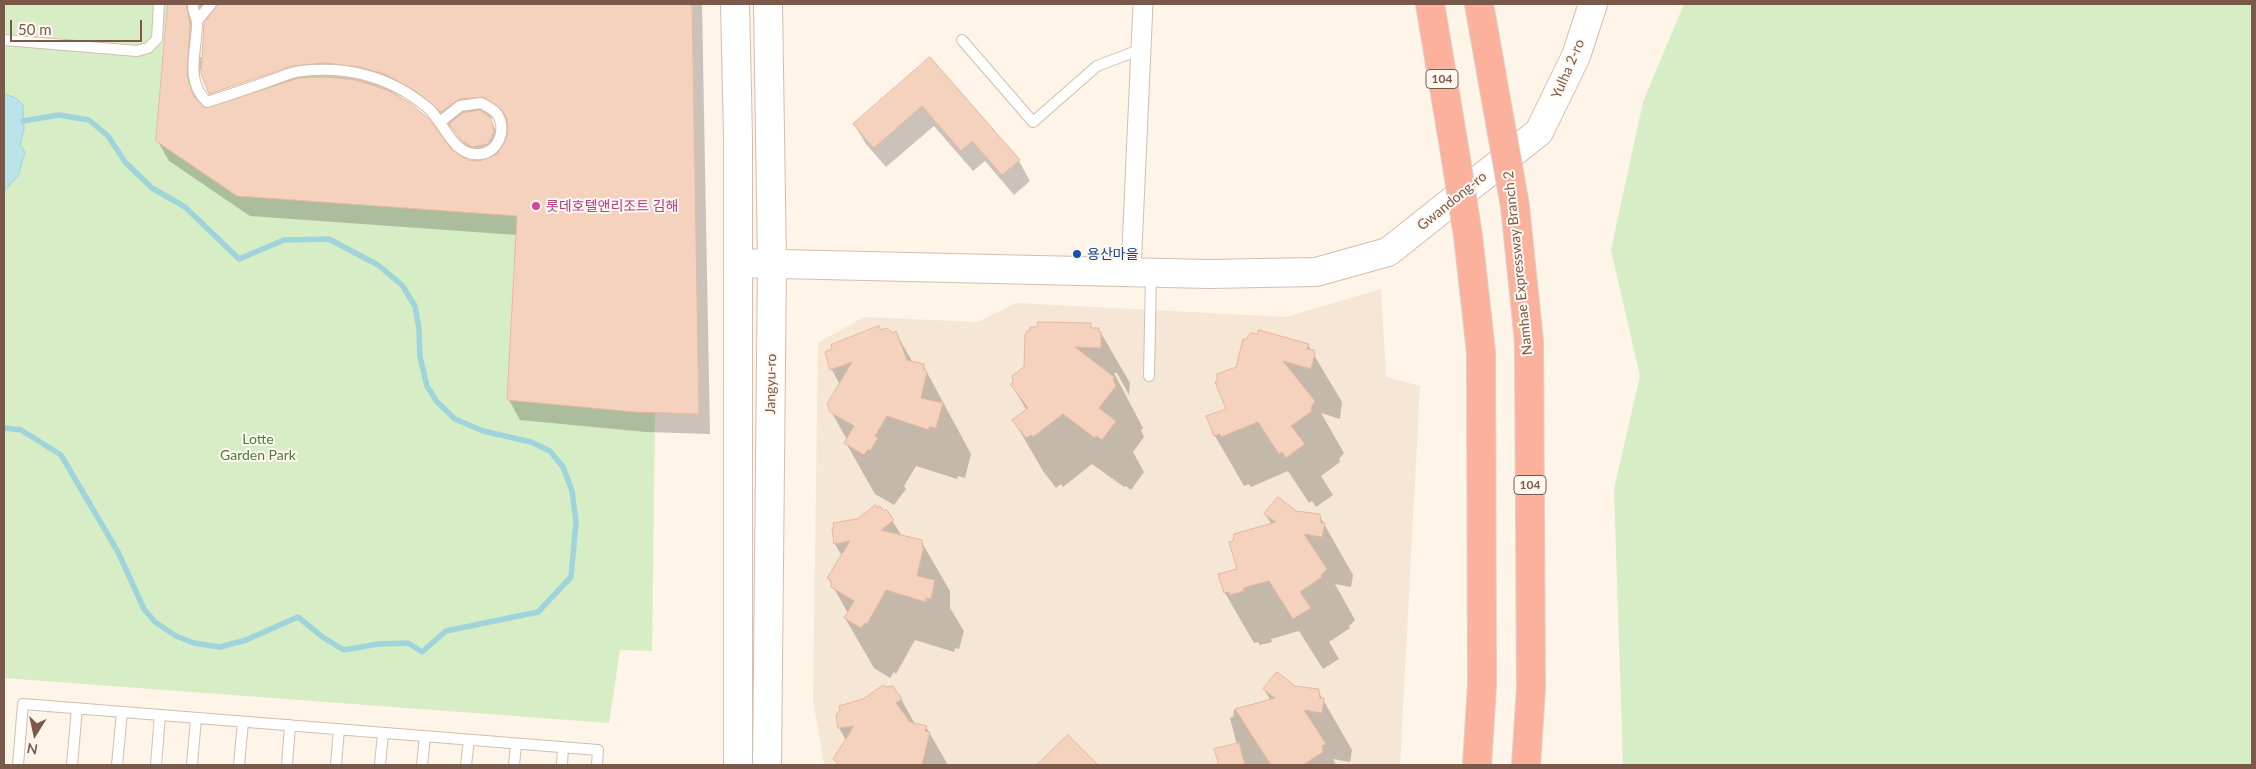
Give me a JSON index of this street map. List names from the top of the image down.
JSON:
{
  "streets": {
    "highway": ["104", "Namhae Expressway Branch 2"],
    "main road": ["Yulha 2-ro", "Gwandong-ro", "Jangyu-ro"]
  },
  "crossings": [
    ["Yulha 2-ro", "Gwandong-ro"]
  ],
  "parks": ["Lotte Garden Park"],
  "places": ["롯데호텔앤리조트 김해", "용산마을"],
  "scale_bar": "50 m",
  "north": "bottom"
}
